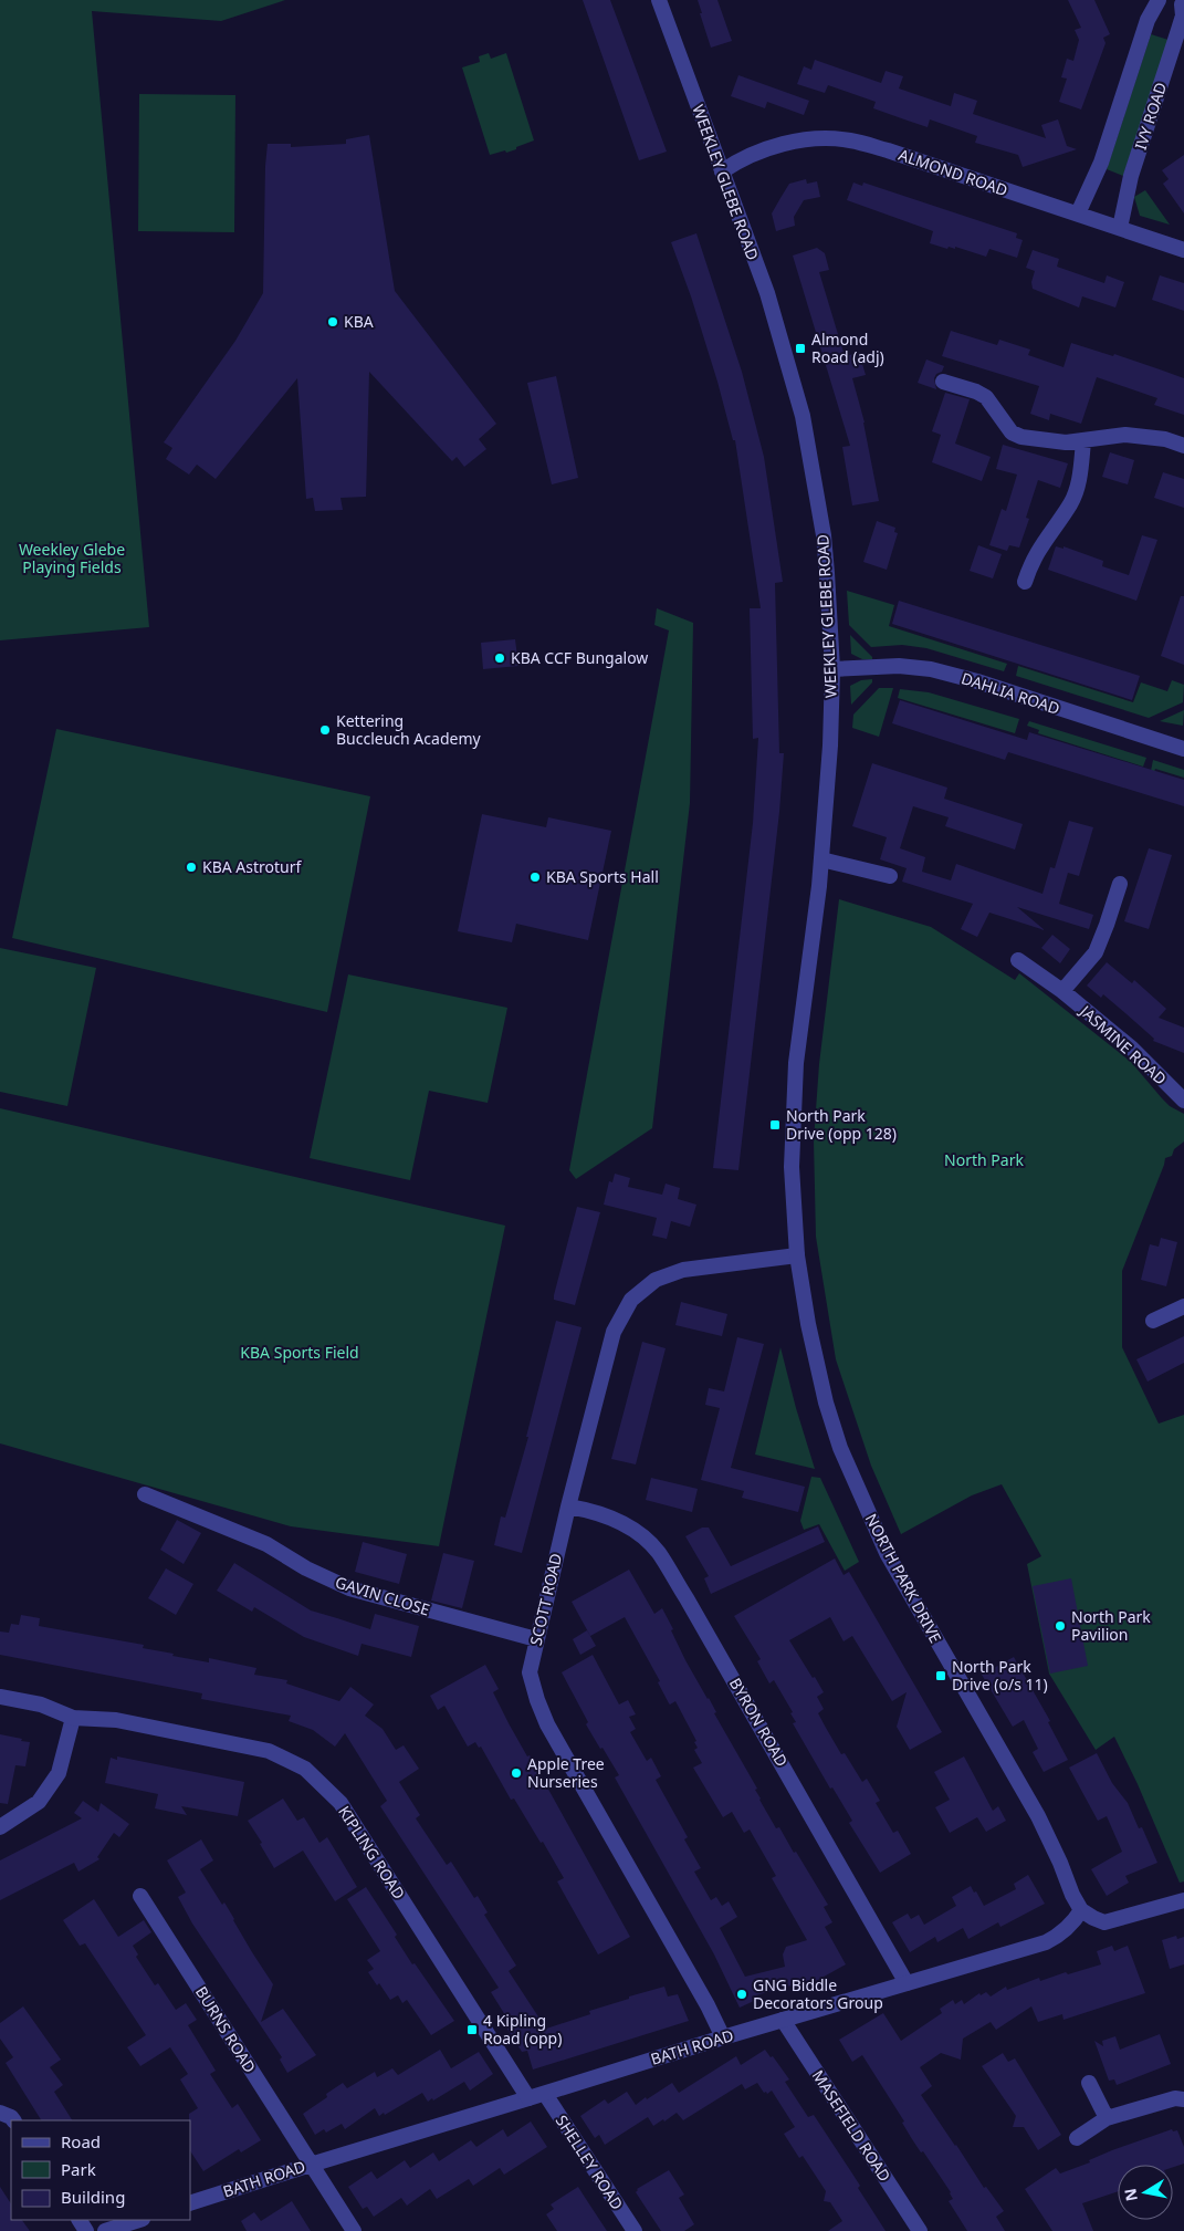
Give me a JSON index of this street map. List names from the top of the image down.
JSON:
{
  "streets": {
    "street": [
      "IVY ROAD",
      "ALMOND ROAD",
      "WEEKLEY GLEBE ROAD",
      "DAHLIA ROAD",
      "JASMINE ROAD",
      "NORTH PARK DRIVE",
      "GAVIN CLOSE",
      "SCOTT ROAD",
      "BYRON ROAD",
      "KIPLING ROAD",
      "BURNS ROAD",
      "BATH ROAD",
      "MASEFIELD ROAD",
      "SHELLEY ROAD"
    ]
  },
  "crossings": [
    ["IVY ROAD", "ALMOND ROAD"],
    ["ALMOND ROAD", "WEEKLEY GLEBE ROAD"],
    ["WEEKLEY GLEBE ROAD", "DAHLIA ROAD"],
    ["WEEKLEY GLEBE ROAD", "NORTH PARK DRIVE"],
    ["WEEKLEY GLEBE ROAD", "SCOTT ROAD"],
    ["NORTH PARK DRIVE", "SCOTT ROAD"],
    ["NORTH PARK DRIVE", "BATH ROAD"],
    ["GAVIN CLOSE", "SCOTT ROAD"],
    ["SCOTT ROAD", "BYRON ROAD"],
    ["SCOTT ROAD", "BATH ROAD"],
    ["BYRON ROAD", "BATH ROAD"],
    ["KIPLING ROAD", "BATH ROAD"],
    ["BURNS ROAD", "BATH ROAD"],
    ["BATH ROAD", "MASEFIELD ROAD"],
    ["BATH ROAD", "SHELLEY ROAD"]
  ],
  "parks": ["Weekley Glebe Playing Fields", "North Park", "KBA Sports Field"],
  "places": {
    "other": [
      "KBA",
      "KBA CCF Bungalow",
      "Kettering Buccleuch Academy",
      "KBA Astroturf",
      "KBA Sports Hall",
      "North Park Pavilion",
      "Apple Tree Nurseries",
      "GNG Biddle Decorators Group"
    ],
    "transit": [
      "Almond Road (adj)",
      "North Park Drive (opp 128)",
      "North Park Drive (o/s 11)",
      "4 Kipling Road (opp)"
    ]
  },
  "legend": ["Road", "Park", "Building"],
  "north": "left"
}
